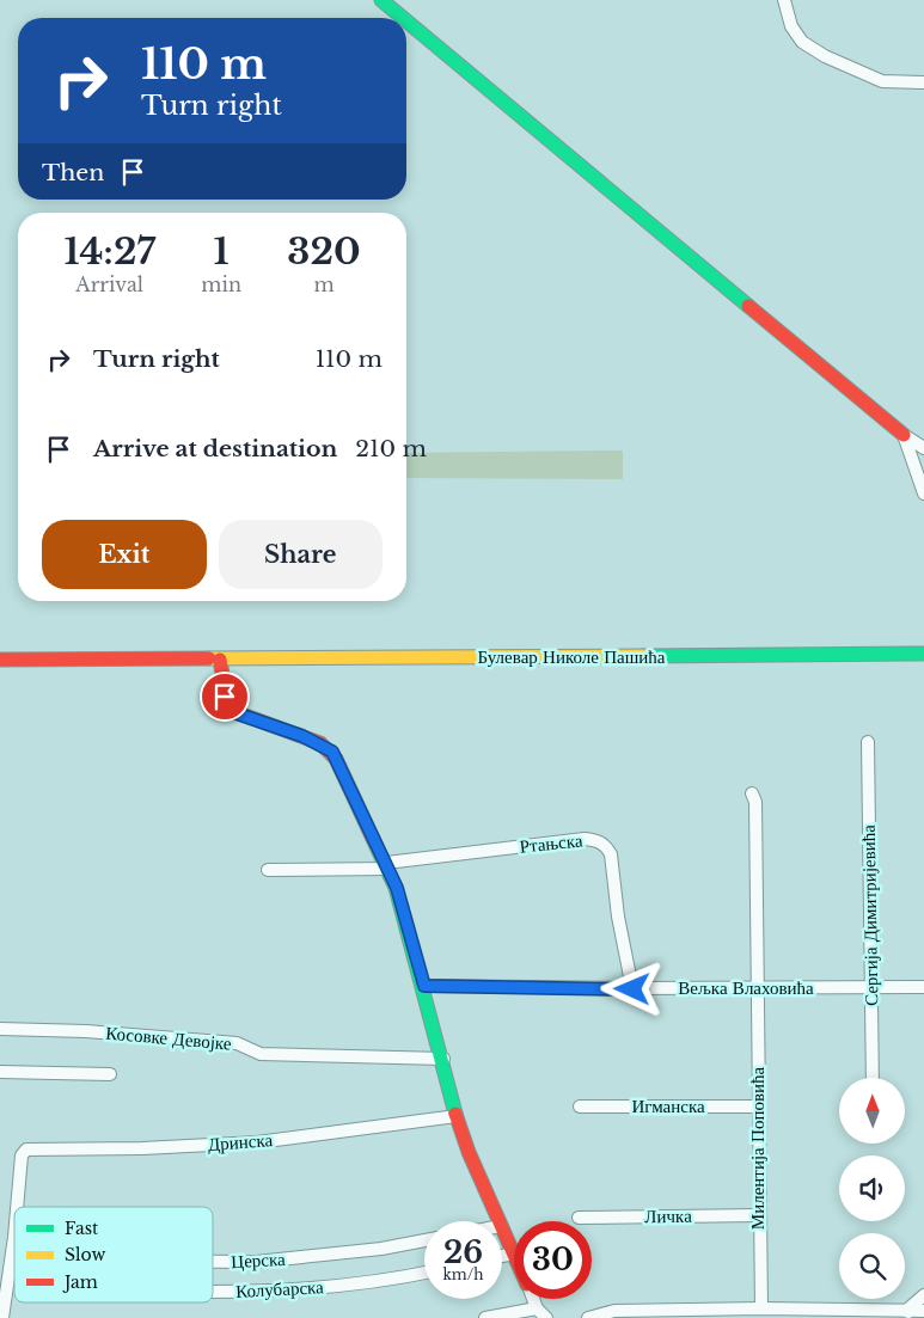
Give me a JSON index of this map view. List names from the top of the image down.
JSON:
{
  "streets": {
    "street": [
      "Булевар Николе Пашића",
      "Ртањска",
      "Сергија Димитријевића",
      "Вељка Влаховића",
      "Косовке Девојке",
      "Игманска",
      "Дринска",
      "Милентија Поповића",
      "Личка",
      "Церска",
      "Колубарска"
    ]
  },
  "crossings": [
    ["Ртањска", "Вељка Влаховића"],
    ["Сергија Димитријевића", "Вељка Влаховића"],
    ["Вељка Влаховића", "Милентија Поповића"],
    ["Игманска", "Милентија Поповића"],
    ["Милентија Поповића", "Личка"]
  ],
  "legend": ["Fast", "Slow", "Jam"],
  "north": "top",
  "page": {
    "turn": ["110 m", "Turn right"],
    "then": "Then",
    "eta": [
      "14:27",
      "Arrival",
      "1",
      "min",
      "320",
      "m"
    ],
    "list": [
      {
        "name": "Turn right",
        "value": "110 m"
      },
      {
        "name": "Arrive at destination",
        "value": "210 m"
      }
    ],
    "buttons": ["Exit", "Share"],
    "speed": "26 km/h",
    "limit": "30"
  }
}
